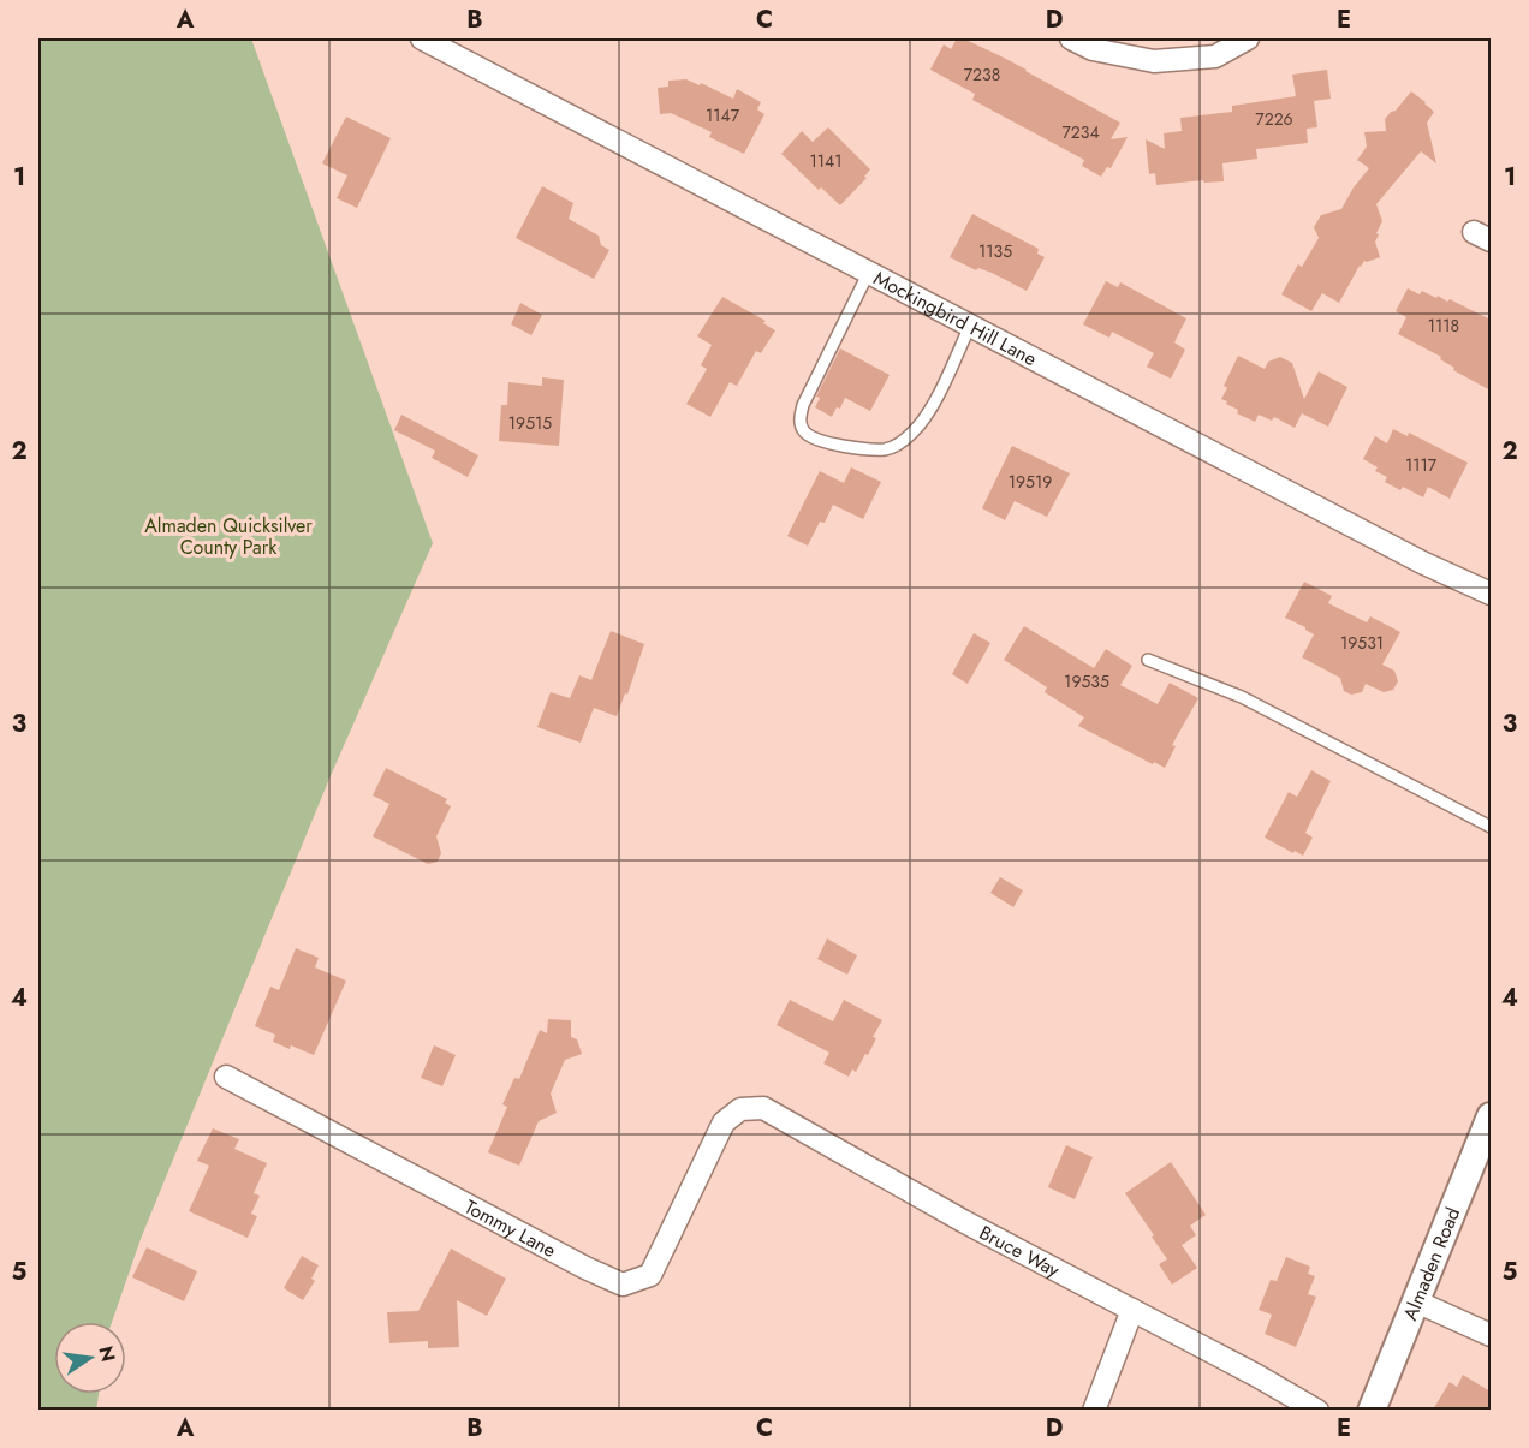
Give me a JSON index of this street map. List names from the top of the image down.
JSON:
{
  "streets": {
    "street": [
      "Mockingbird Hill Lane",
      "Tommy Lane",
      "Bruce Way",
      "Almaden Road"
    ]
  },
  "crossings": [
    ["Tommy Lane", "Bruce Way"]
  ],
  "parks": ["Almaden Quicksilver County Park"],
  "house_numbers": [
    "7238",
    "1147",
    "7226",
    "7234",
    "1141",
    "1135",
    "1118",
    "19515",
    "1117",
    "19519",
    "19531",
    "19535"
  ],
  "north": "right",
  "grid": {
    "columns": [
      "A",
      "B",
      "C",
      "D",
      "E"
    ],
    "rows": [
      "1",
      "2",
      "3",
      "4",
      "5"
    ]
  }
}
